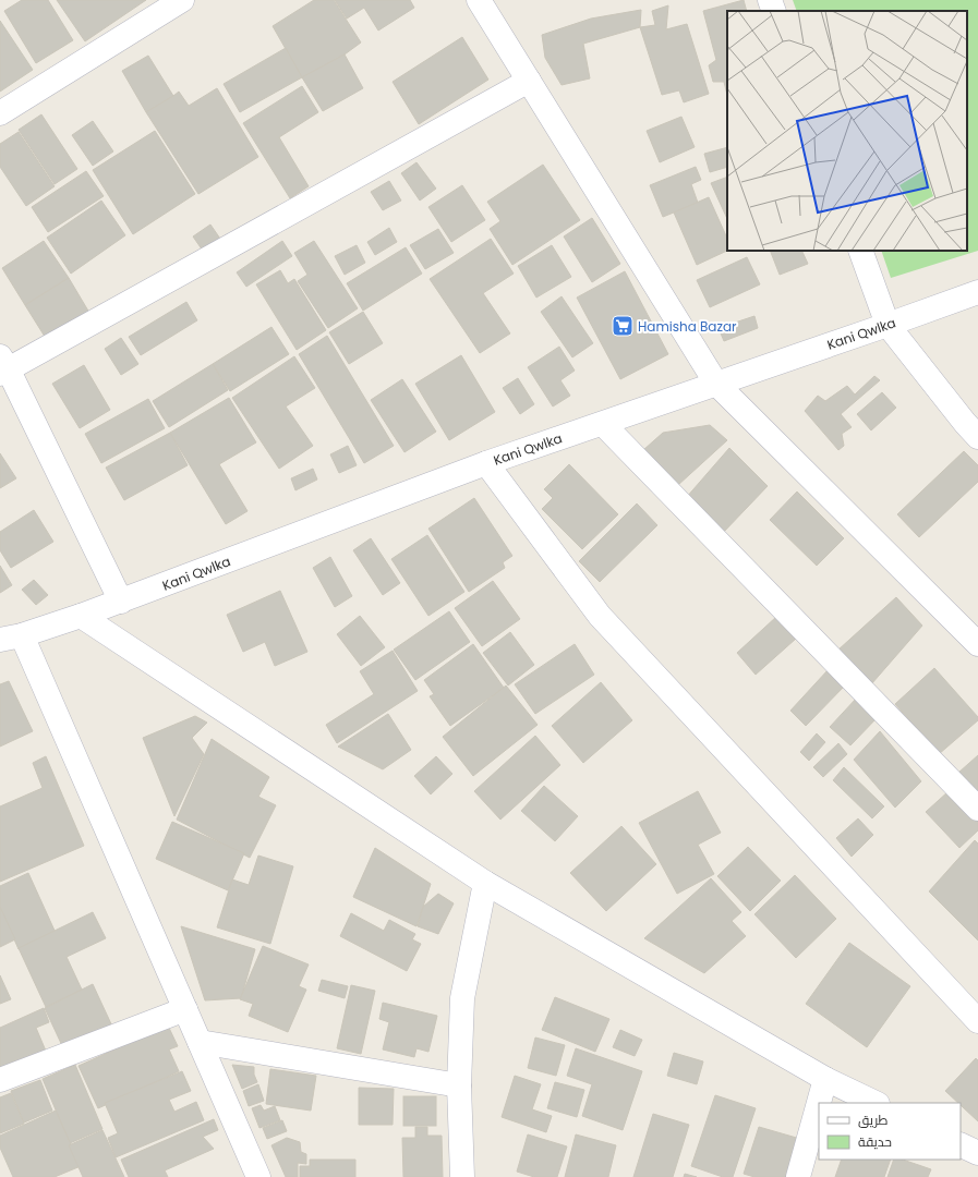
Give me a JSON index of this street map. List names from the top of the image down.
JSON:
{
  "streets": {
    "street": ["Kani Qwlka"]
  },
  "places": {
    "supermarket": ["Hamisha Bazar"]
  },
  "legend": ["طريق", "حديقة"]
}
